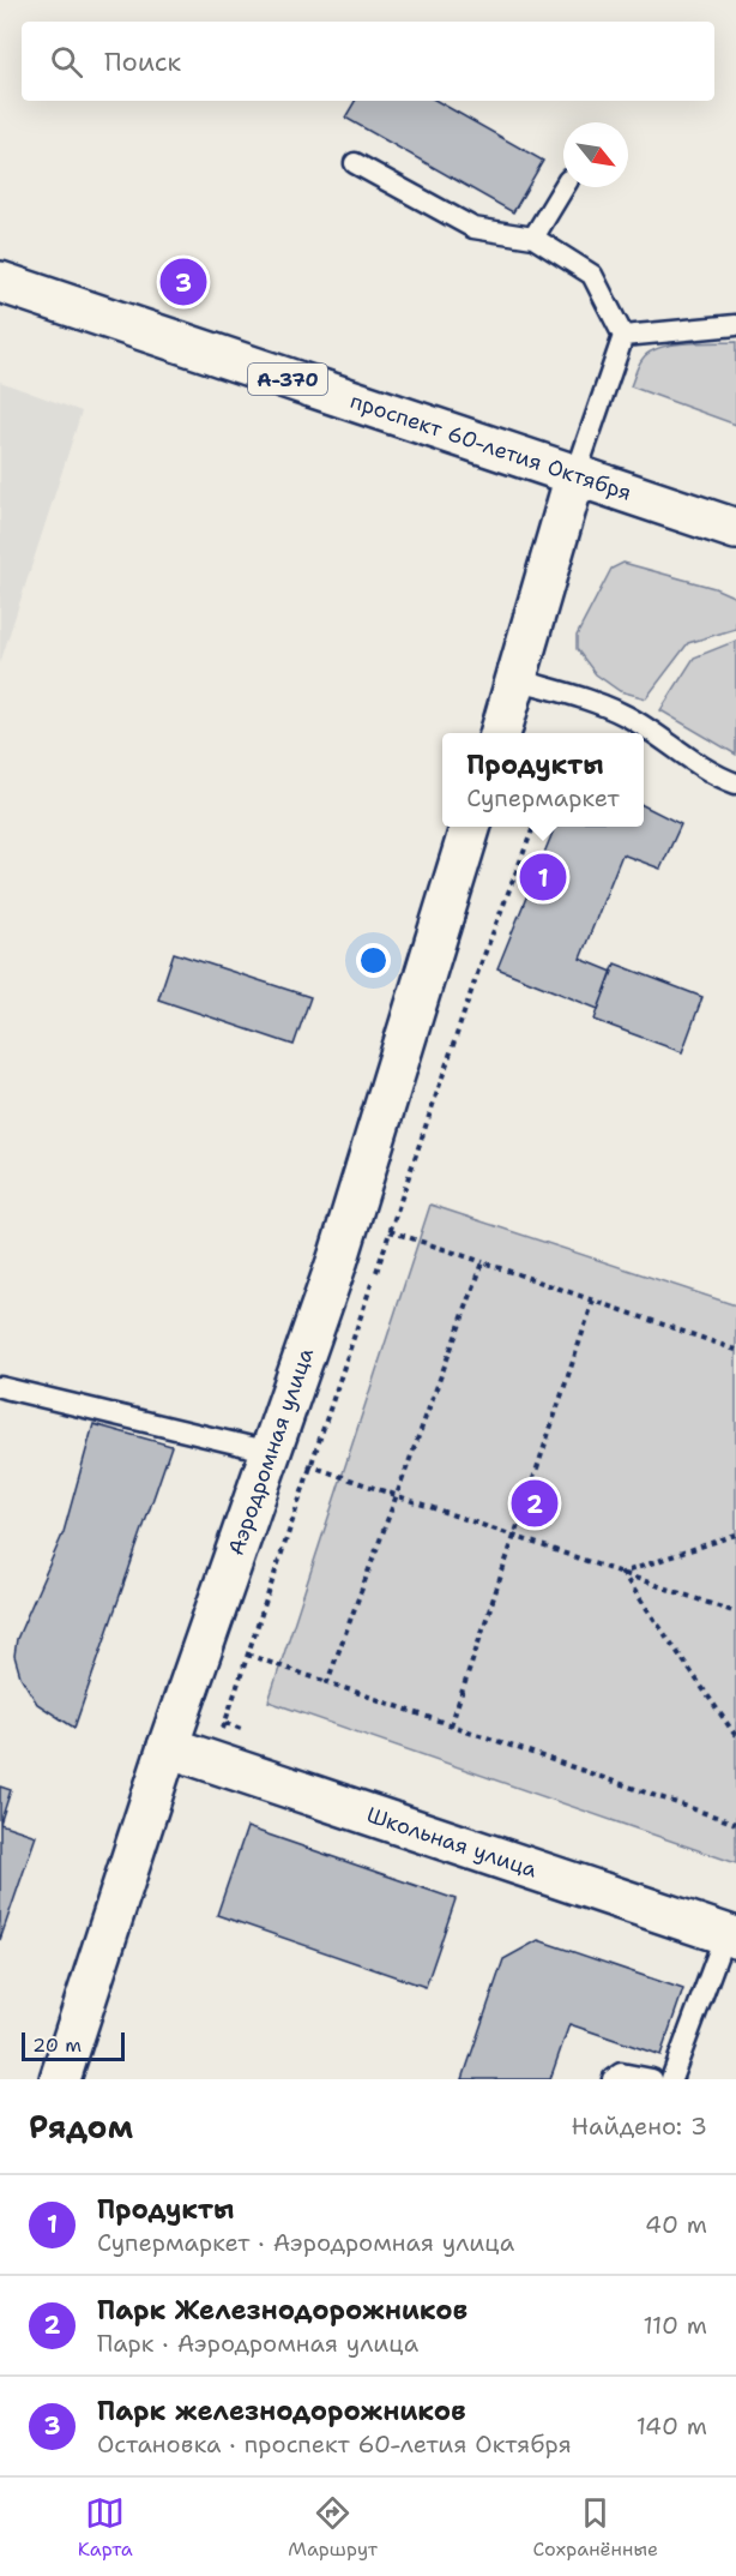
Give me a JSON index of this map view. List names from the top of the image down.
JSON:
{
  "streets": {
    "main road": [
      "А-370",
      "проспект 60-летия Октября",
      "Аэродромная улица",
      "Школьная улица"
    ]
  },
  "crossings": [
    ["Аэродромная улица", "Школьная улица"]
  ],
  "scale_bar": "20 m",
  "north": "bottom right",
  "page": {
    "search": "Поиск",
    "pins": ["3", "1", "2"],
    "popup": ["Продукты", "Супермаркет"],
    "scale": "20 m",
    "heading": ["Рядом", "Найдено: 3"],
    "list": [
      {
        "mark": "1",
        "name": "Продукты",
        "note": "Супермаркет · Аэродромная улица",
        "value": "40 m"
      },
      {
        "mark": "2",
        "name": "Парк Железнодорожников",
        "note": "Парк · Аэродромная улица",
        "value": "110 m"
      },
      {
        "mark": "3",
        "name": "Парк железнодорожников",
        "note": "Остановка · проспект 60-летия Октября",
        "value": "140 m"
      }
    ],
    "nav": ["Карта", "Маршрут", "Сохранённые"]
  }
}
